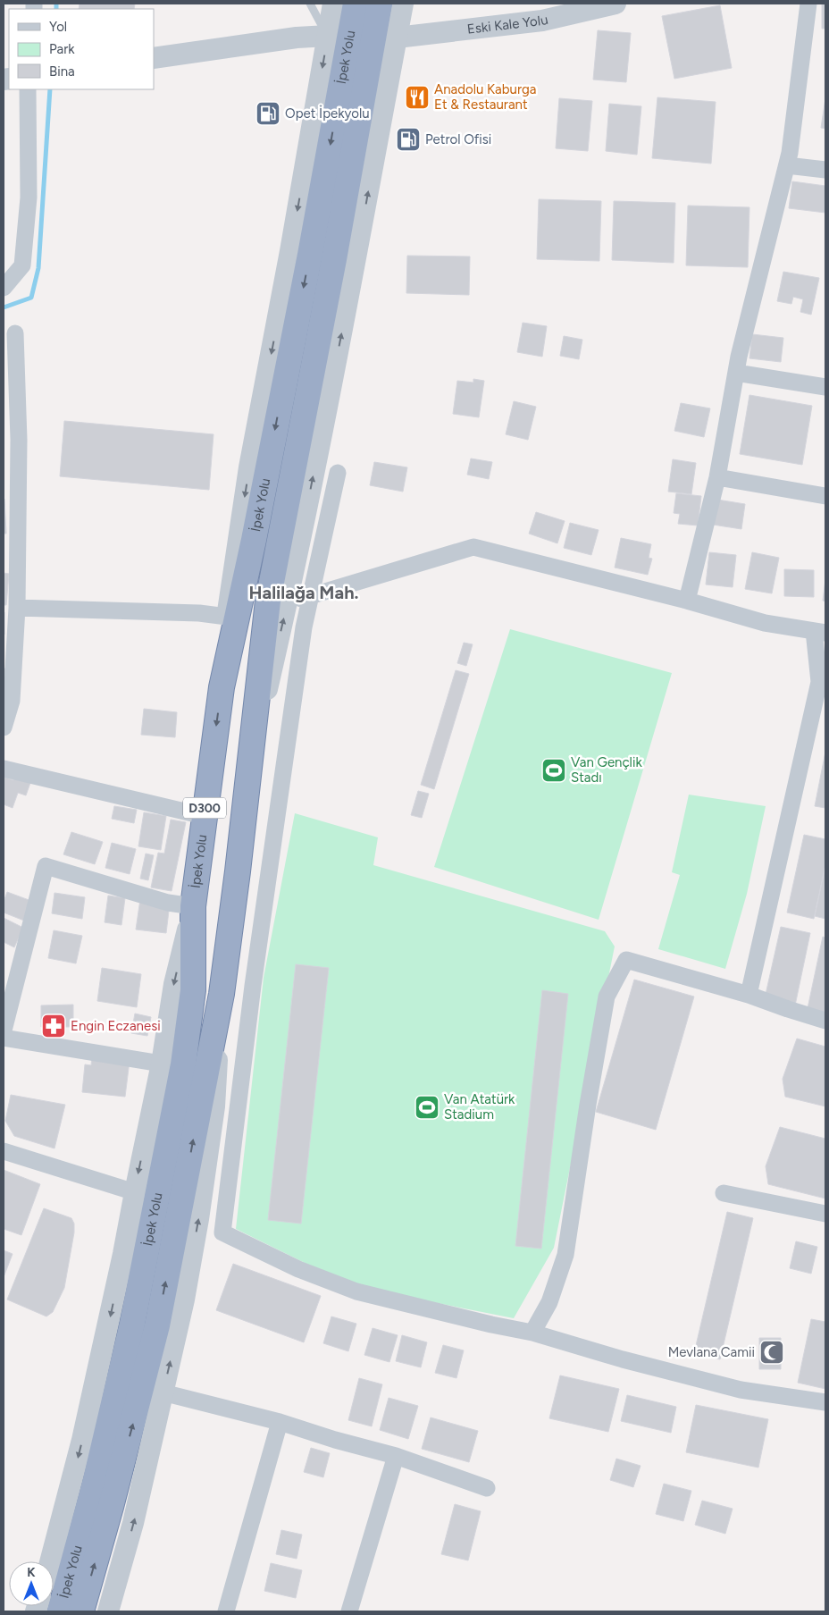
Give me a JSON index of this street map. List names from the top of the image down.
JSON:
{
  "streets": {
    "highway": ["İpek Yolu", "D300"],
    "street": ["Eski Kale Yolu"]
  },
  "districts": ["Halilağa Mah."],
  "places": {
    "restaurant": ["Anadolu Kaburga Et & Restaurant"],
    "fuel station": ["Opet İpekyolu", "Petrol Ofisi"],
    "sports": ["Van Gençlik Stadı", "Van Atatürk Stadium"],
    "pharmacy": ["Engin Eczanesi"],
    "mosque": ["Mevlana Camii"]
  },
  "legend": ["Yol", "Park", "Bina"],
  "north": "top"
}
